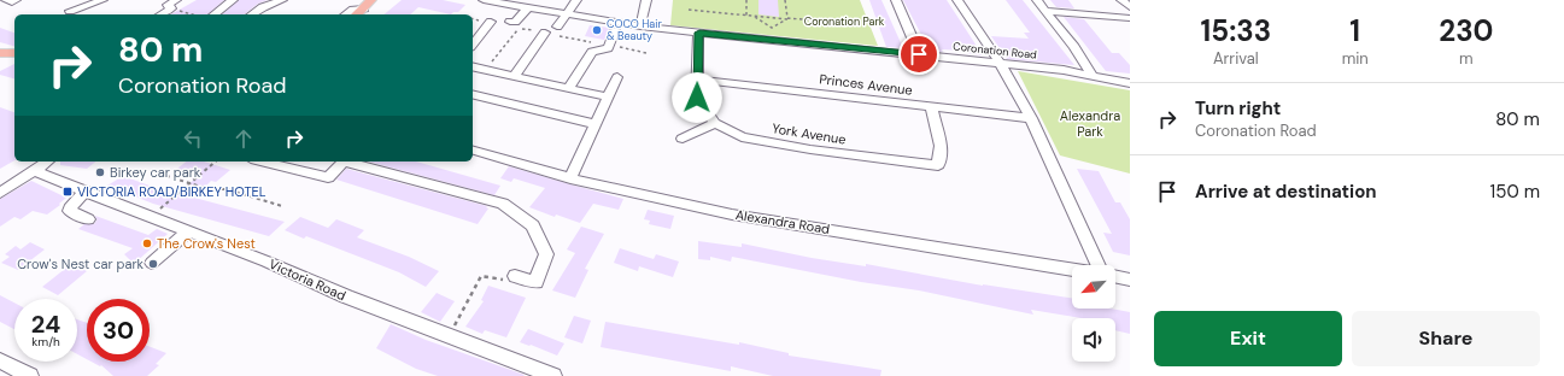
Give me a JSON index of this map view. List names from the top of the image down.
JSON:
{
  "streets": {
    "street": [
      "Coronation Road",
      "Princes Avenue",
      "York Avenue",
      "Alexandra Road",
      "Victoria Road"
    ]
  },
  "crossings": [
    ["Coronation Road", "York Avenue"],
    ["Princes Avenue", "York Avenue"]
  ],
  "parks": ["Coronation Park", "Alexandra Park"],
  "places": {
    "other": [
      "COCO Hair & Beauty",
      "Birkey car park",
      "The Crow's Nest",
      "Crow's Nest car park"
    ],
    "transit": ["VICTORIA ROAD/BIRKEY HOTEL"]
  },
  "north": "bottom left",
  "page": {
    "eta": [
      "15:33",
      "Arrival",
      "1",
      "min",
      "230",
      "m"
    ],
    "turn": ["80 m", "Coronation Road"],
    "list": [
      {
        "name": "Turn right",
        "note": "Coronation Road",
        "value": "80 m"
      },
      {
        "name": "Arrive at destination",
        "value": "150 m"
      }
    ],
    "speed": "24 km/h",
    "limit": "30",
    "buttons": ["Exit", "Share"]
  }
}
